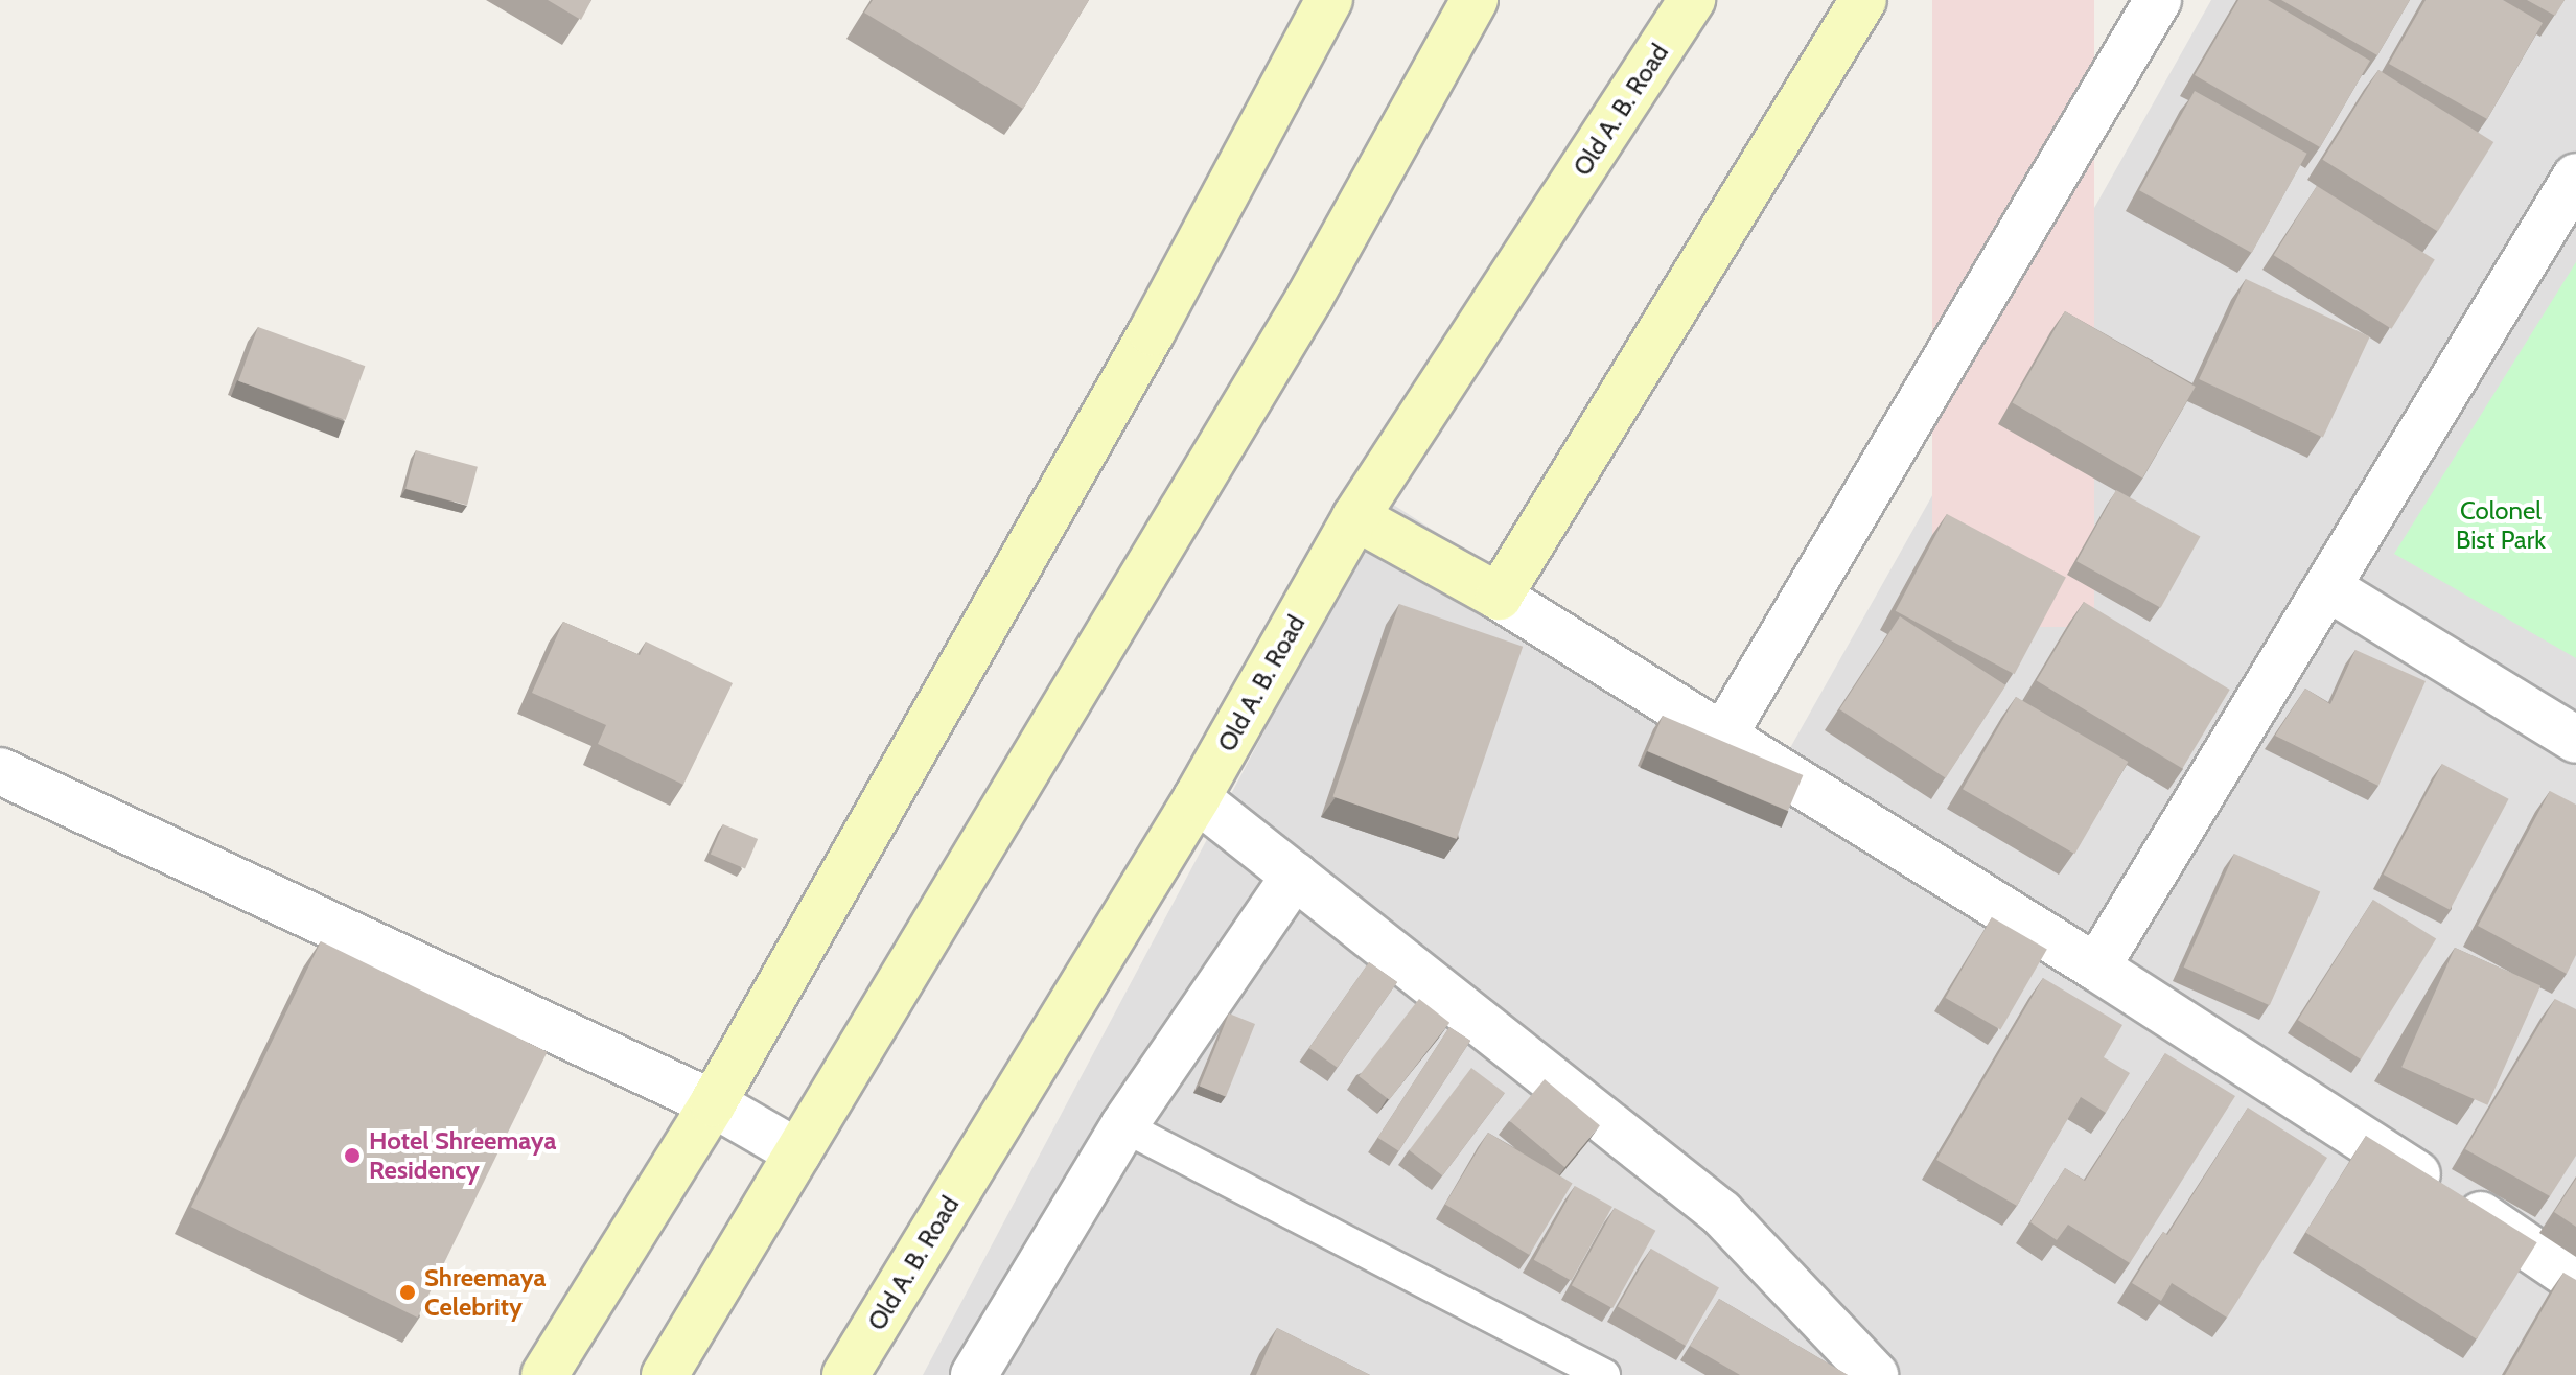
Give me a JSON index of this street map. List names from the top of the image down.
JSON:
{
  "streets": {
    "main road": ["Old A. B. Road"]
  },
  "parks": ["Colonel Bist Park"],
  "places": ["Hotel Shreemaya Residency", "Shreemaya Celebrity"]
}
